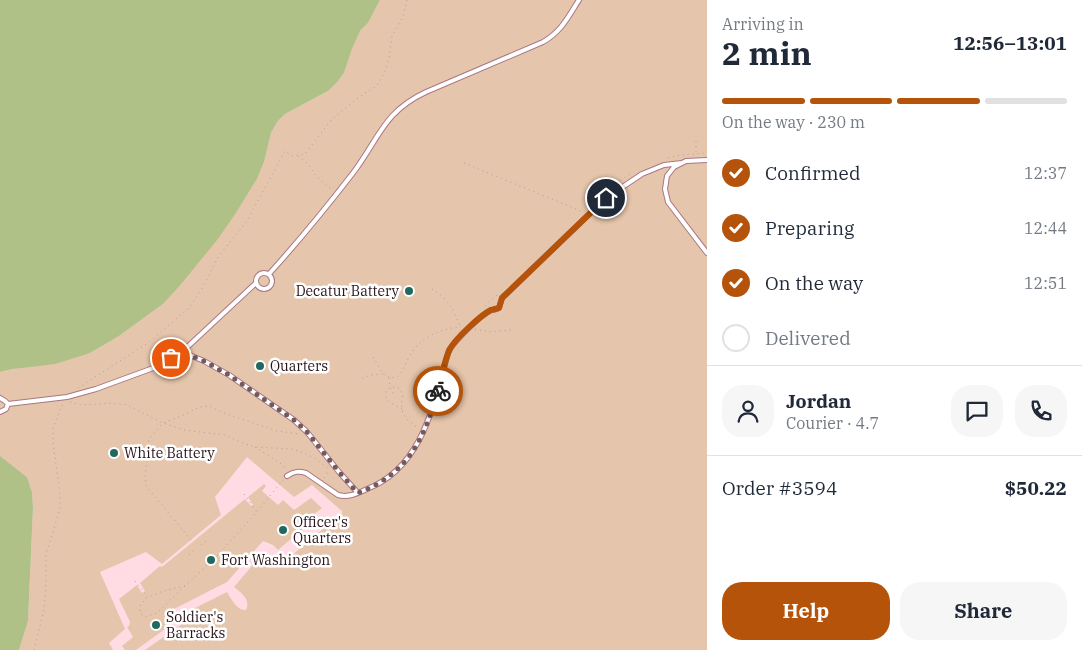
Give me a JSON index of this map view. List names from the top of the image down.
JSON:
{
  "places": [
    "Decatur Battery",
    "Quarters",
    "White Battery",
    "Officer's Quarters",
    "Fort Washington",
    "Soldier's Barracks"
  ],
  "page": {
    "heading": ["2 min", "Arriving in", "12:56–13:01"],
    "panel": [
      "Jordan",
      "Courier · 4.7",
      "Order #3594",
      "$50.22"
    ],
    "bar": "On the way · 230 m",
    "list": [
      ["Confirmed", "12:37"],
      ["Preparing", "12:44"],
      ["On the way", "12:51"],
      "Delivered"
    ],
    "buttons": ["Help", "Share"]
  }
}
